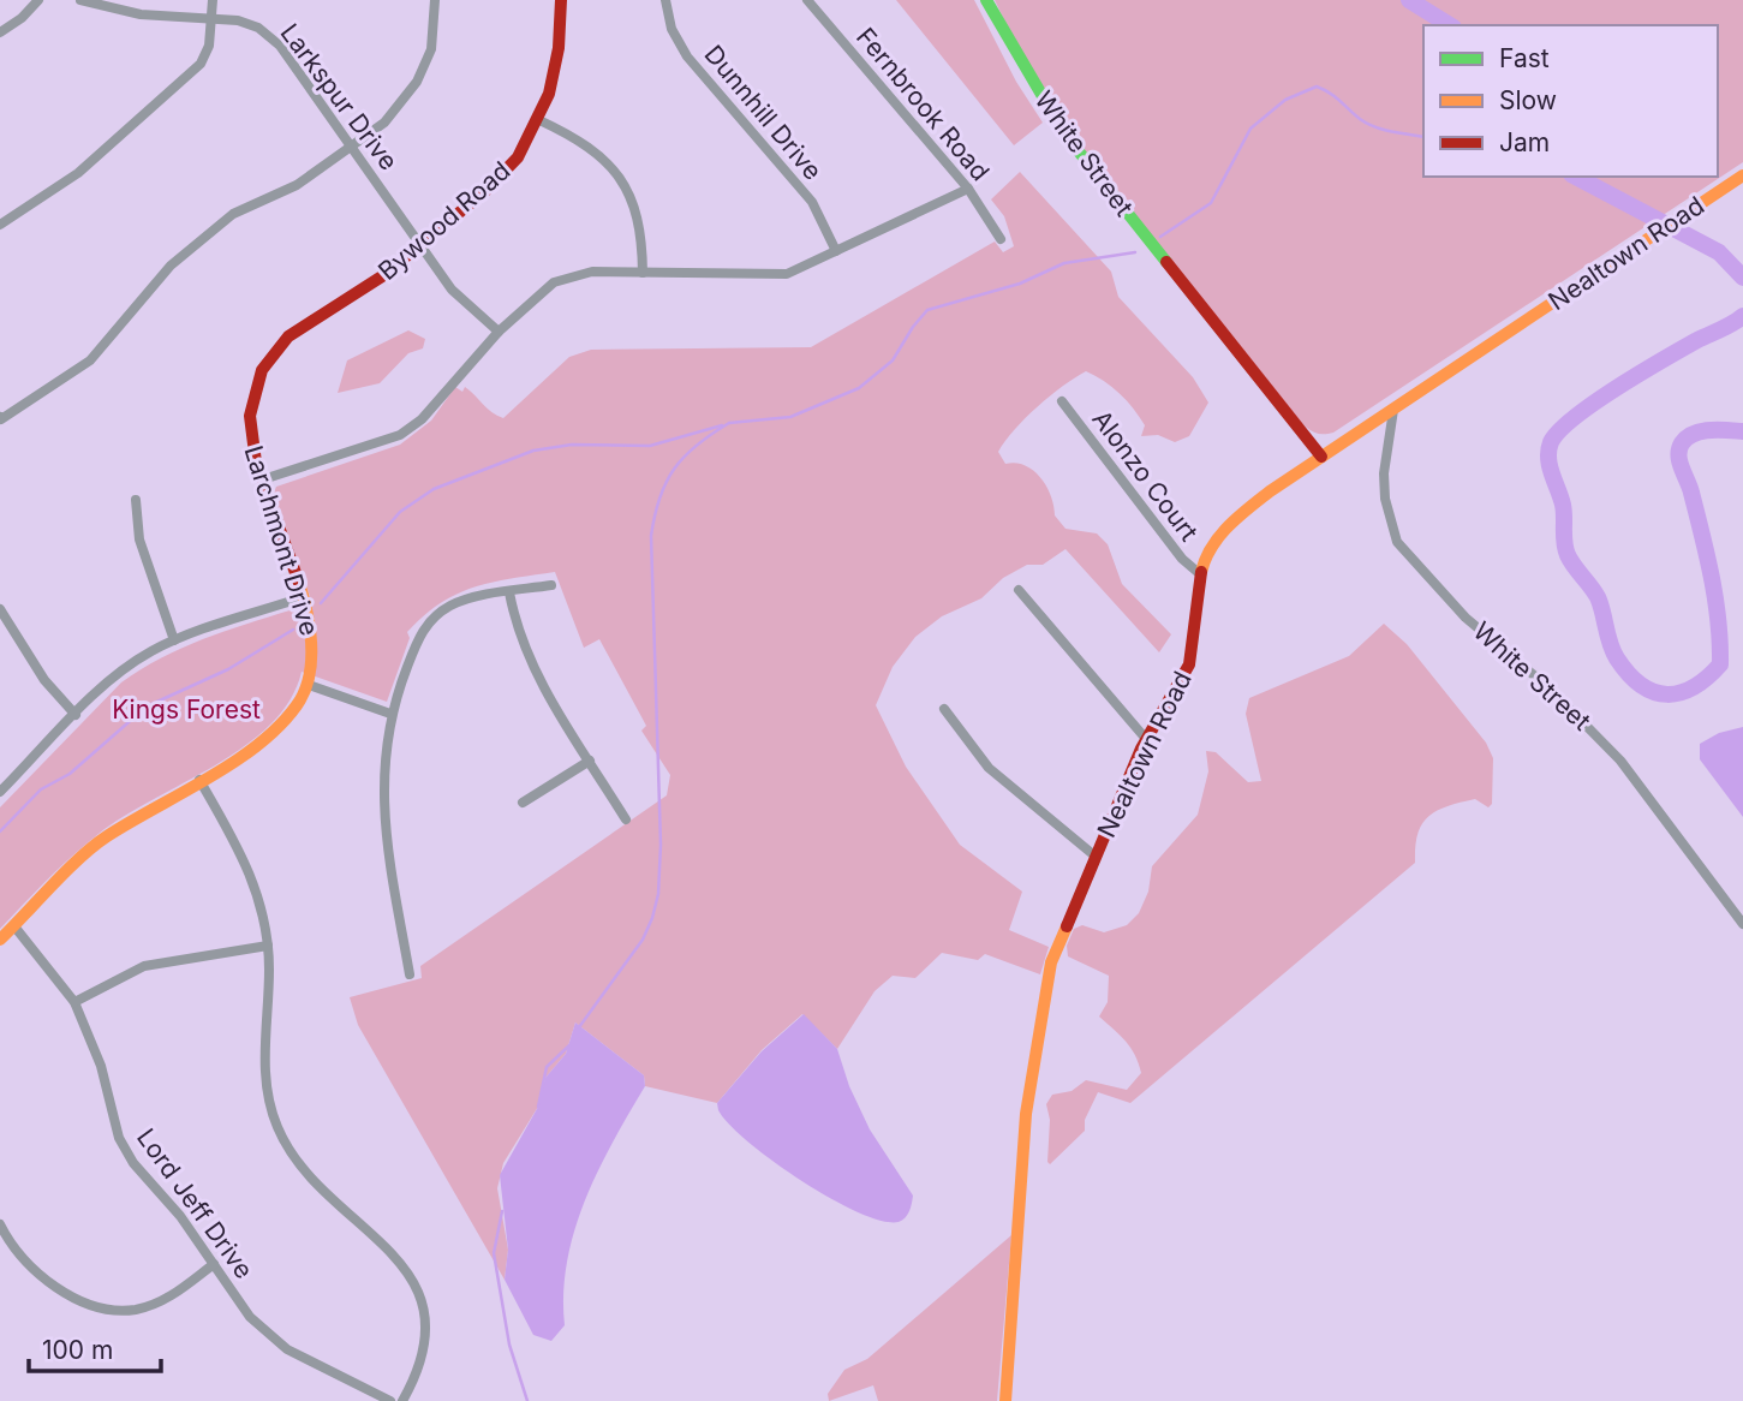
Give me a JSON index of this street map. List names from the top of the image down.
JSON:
{
  "streets": {
    "street": [
      "Larkspur Drive",
      "Fernbrook Road",
      "Dunnhill Drive",
      "White Street",
      "Bywood Road",
      "Nealtown Road",
      "Alonzo Court",
      "Larchmont Drive",
      "Lord Jeff Drive"
    ]
  },
  "crossings": [
    ["Larkspur Drive", "Bywood Road"],
    ["White Street", "Nealtown Road"],
    ["Bywood Road", "Larchmont Drive"],
    ["Nealtown Road", "Alonzo Court"],
    ["Larchmont Drive", "Lord Jeff Drive"]
  ],
  "parks": ["Kings Forest"],
  "legend": ["Fast", "Slow", "Jam"],
  "scale_bar": "100 m"
}
